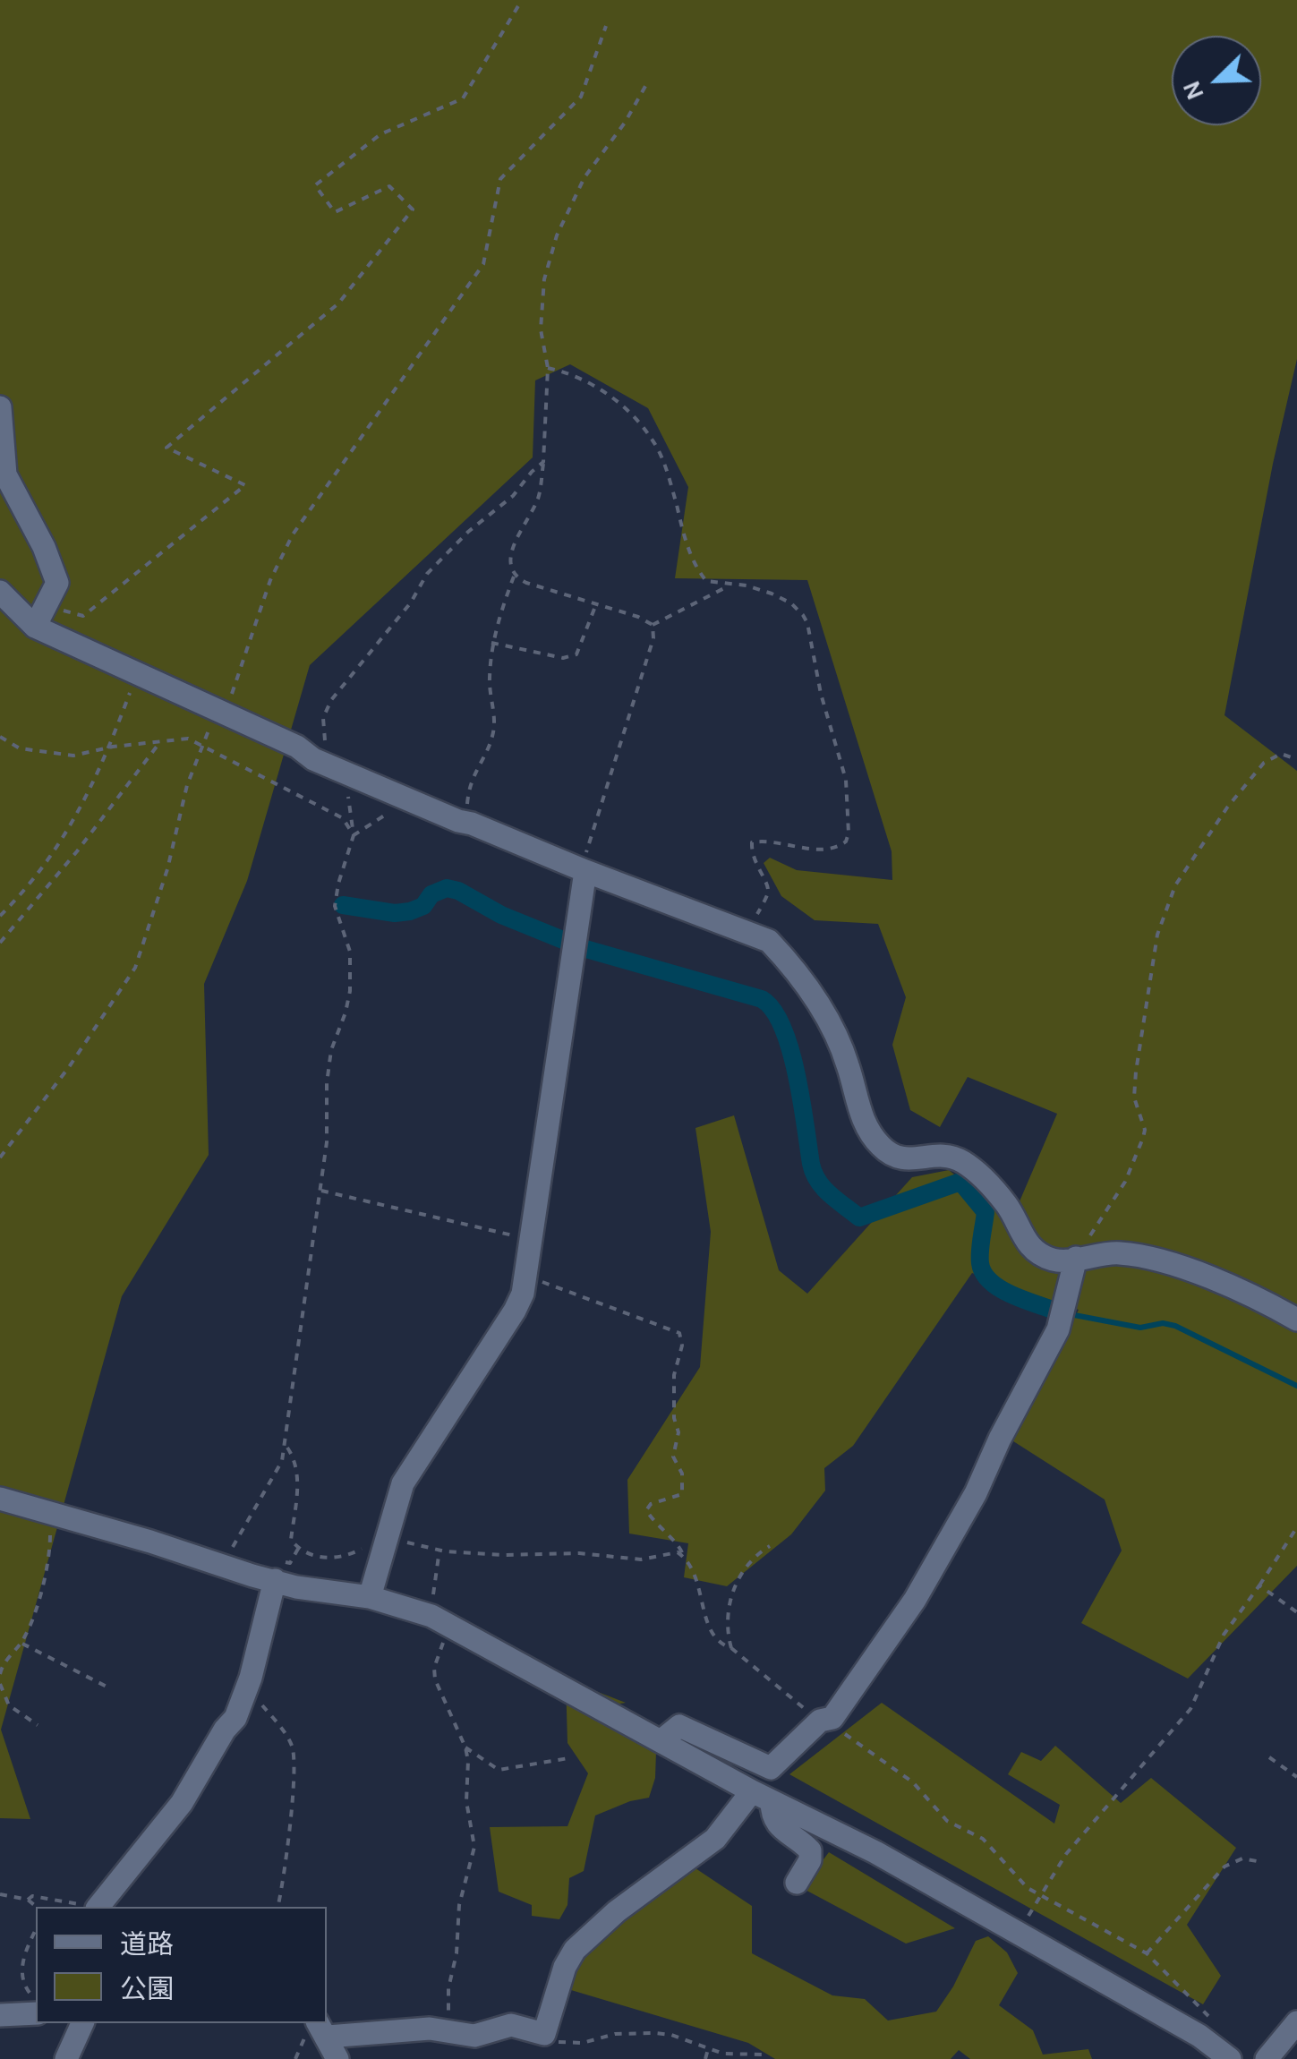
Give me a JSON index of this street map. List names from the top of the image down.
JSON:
{
  "legend": ["道路", "公園"],
  "north": "bottom left"
}
